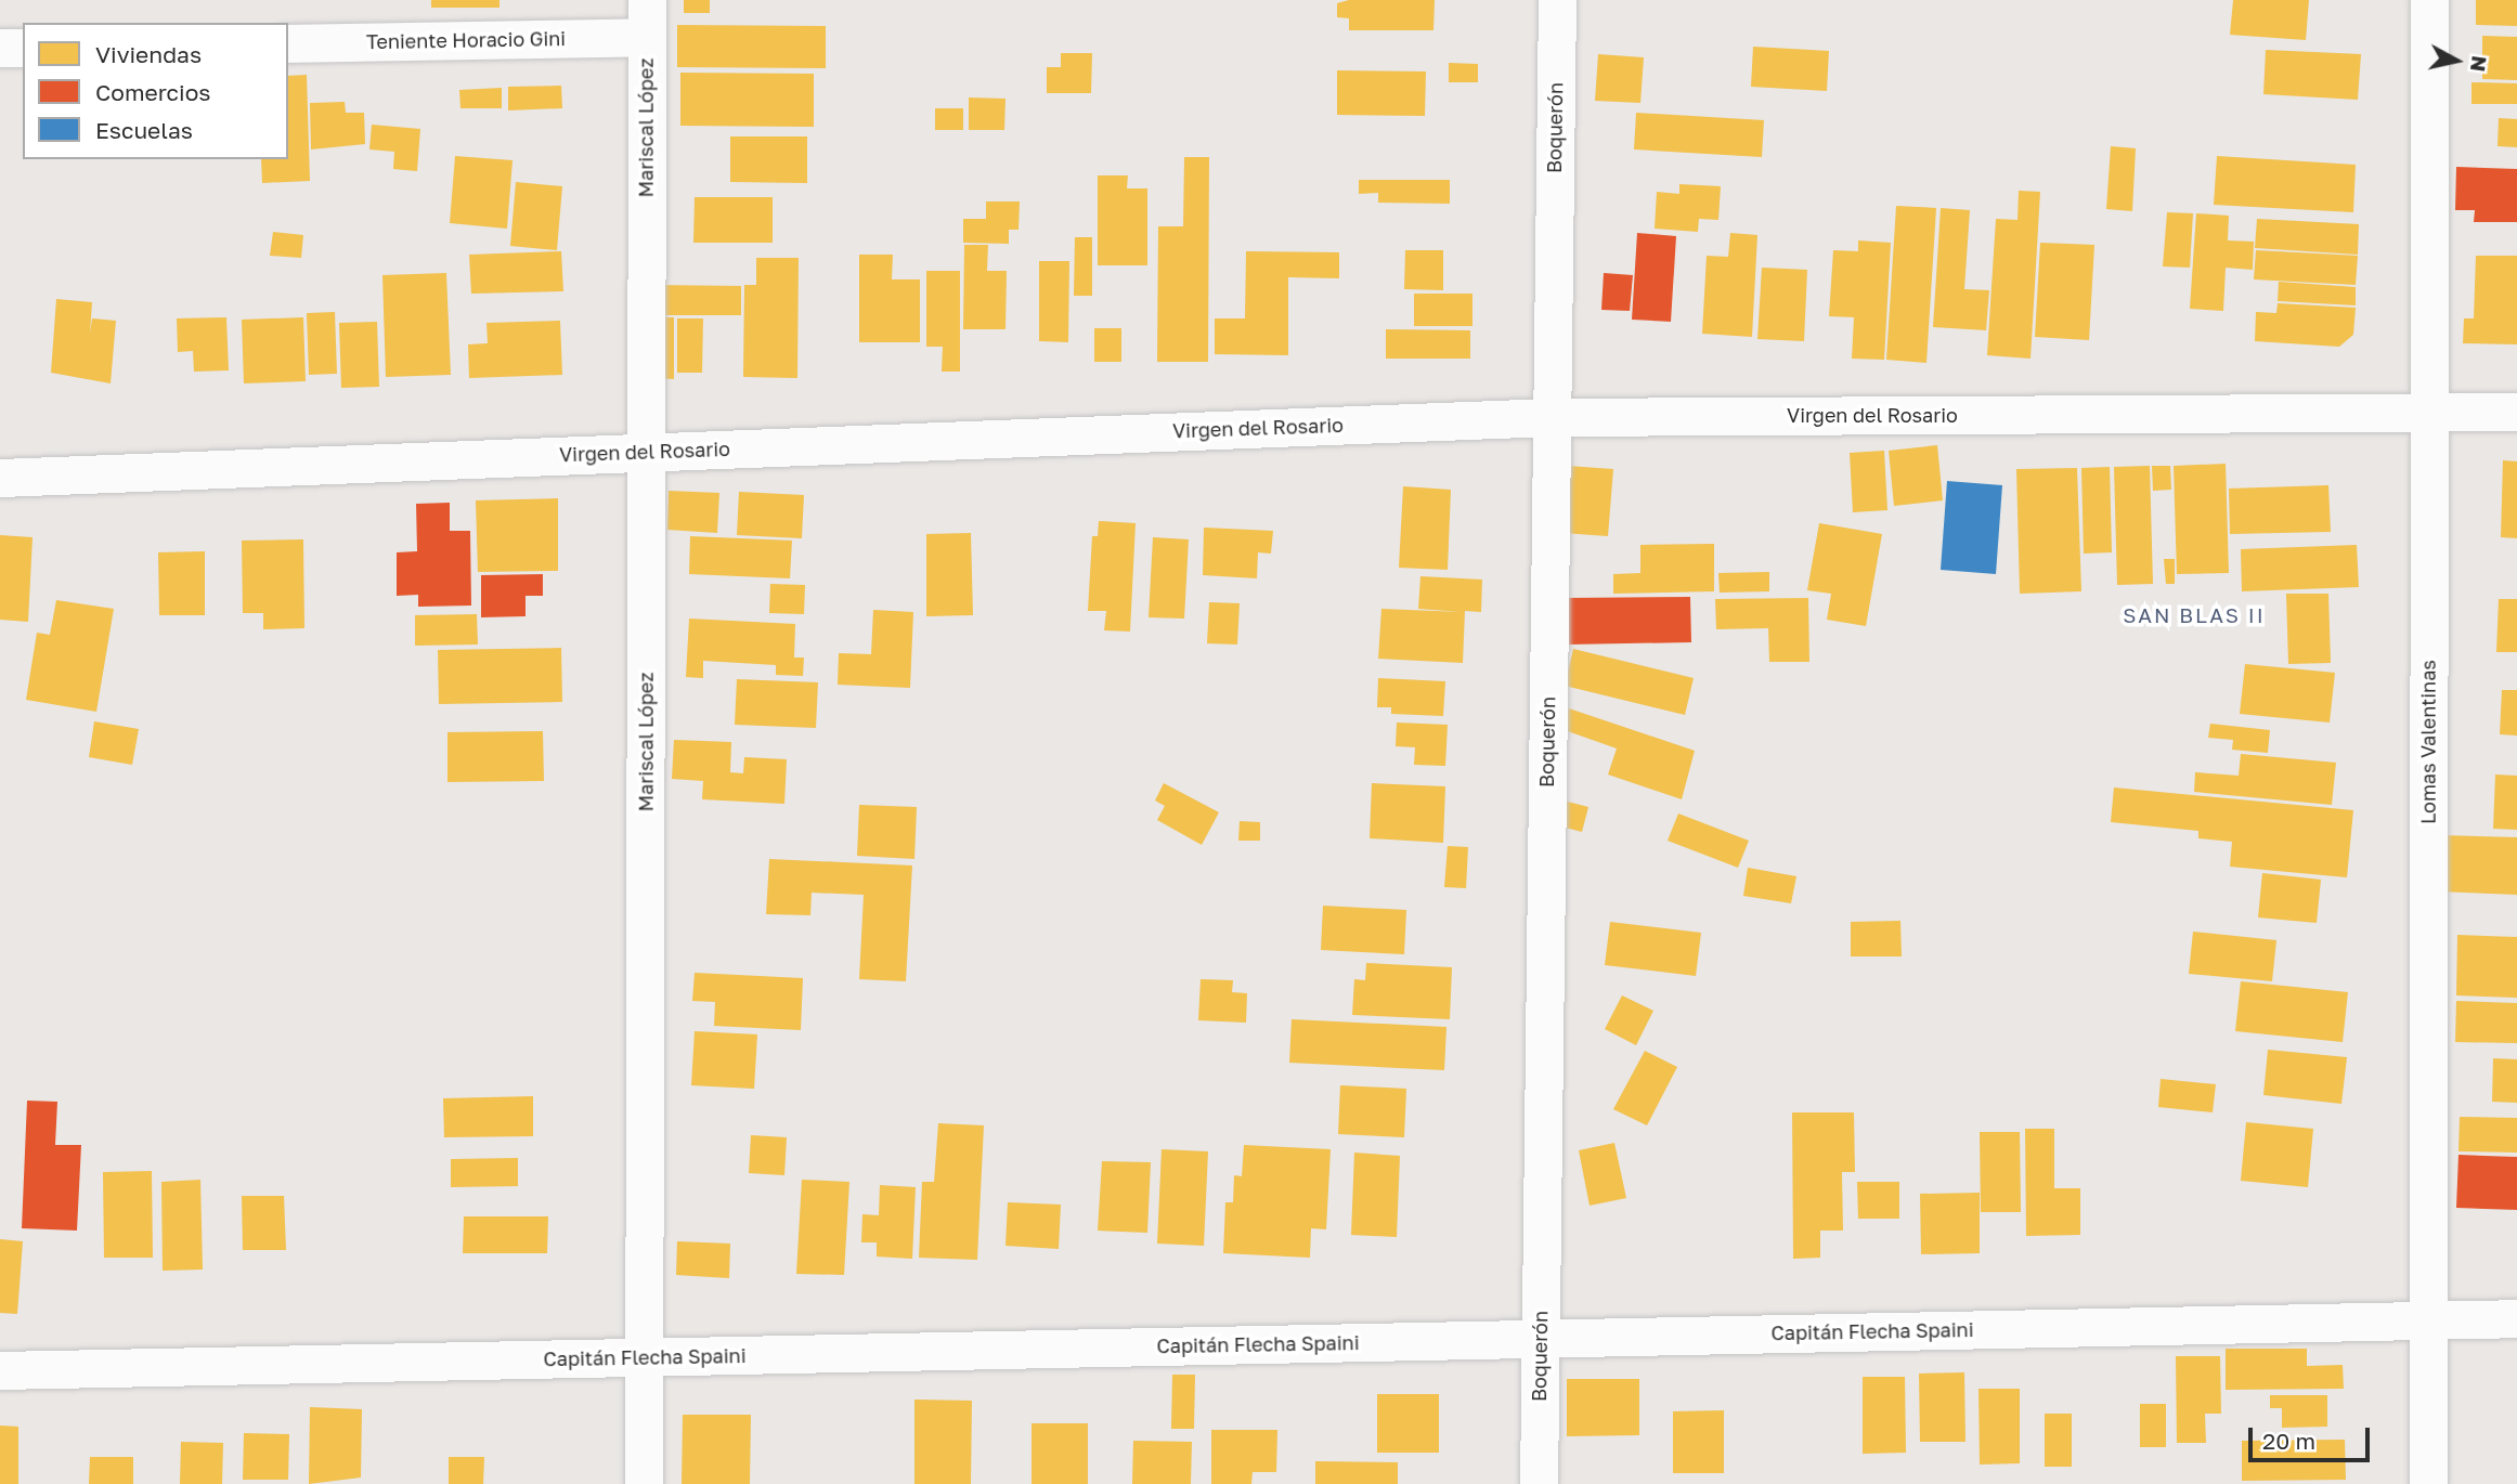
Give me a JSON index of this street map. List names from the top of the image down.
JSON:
{
  "streets": {
    "street": [
      "Teniente Horacio Gini",
      "Mariscal López",
      "Boquerón",
      "Virgen del Rosario",
      "Lomas Valentinas",
      "Capitán Flecha Spaini"
    ]
  },
  "crossings": [
    ["Teniente Horacio Gini", "Mariscal López"],
    ["Mariscal López", "Virgen del Rosario"],
    ["Mariscal López", "Capitán Flecha Spaini"],
    ["Boquerón", "Virgen del Rosario"],
    ["Boquerón", "Capitán Flecha Spaini"],
    ["Virgen del Rosario", "Lomas Valentinas"],
    ["Lomas Valentinas", "Capitán Flecha Spaini"]
  ],
  "districts": ["SAN BLAS II"],
  "legend": ["Viviendas", "Comercios", "Escuelas"],
  "scale_bar": "20 m",
  "north": "right"
}
